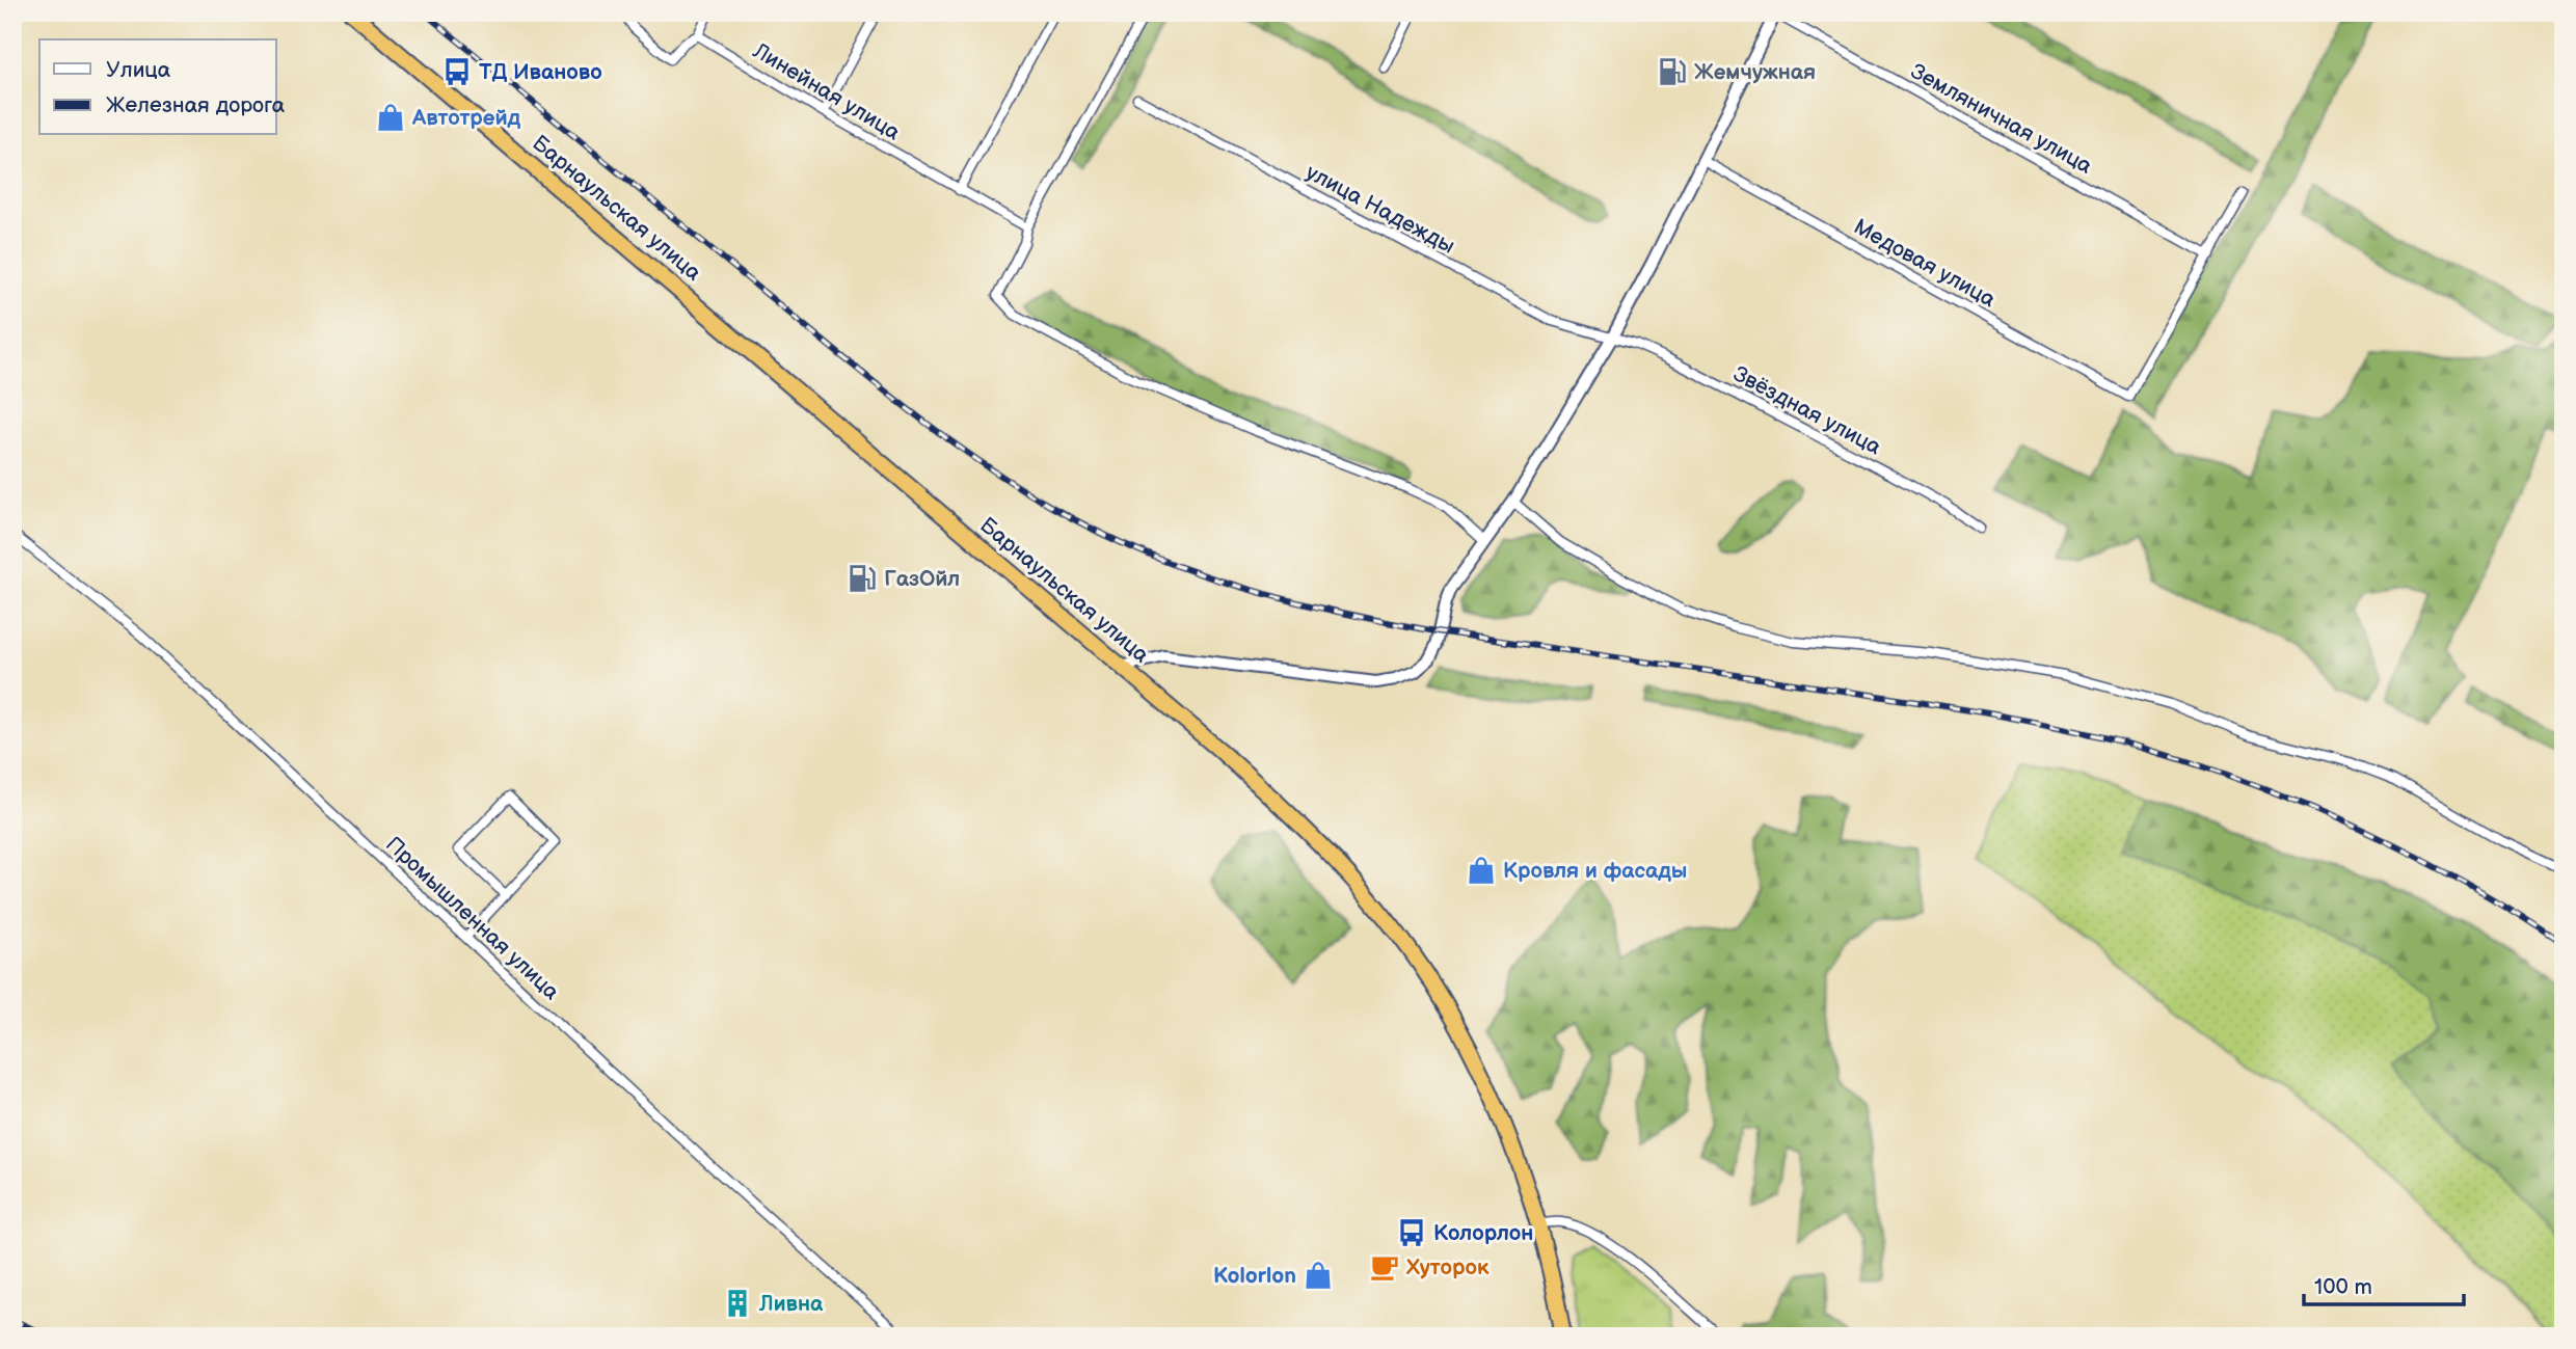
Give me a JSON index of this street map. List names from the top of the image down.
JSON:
{
  "streets": {
    "highway": ["Барнаульская улица"],
    "street": [
      "Линейная улица",
      "Земляничная улица",
      "улица Надежды",
      "Медовая улица",
      "Звёздная улица",
      "Промышленная улица"
    ]
  },
  "crossings": [
    ["Земляничная улица", "Медовая улица"],
    ["улица Надежды", "Звёздная улица"]
  ],
  "places": {
    "bus stop": ["ТД Иваново", "Колорлон"],
    "fuel station": ["Жемчужная", "ГазОйл"],
    "shop": ["Автотрейд", "Кровля и фасады", "Kolorlon"],
    "cafe": ["Хуторок"],
    "building": ["Ливна"]
  },
  "legend": ["Улица", "Железная дорога"],
  "scale_bar": "100 m"
}
